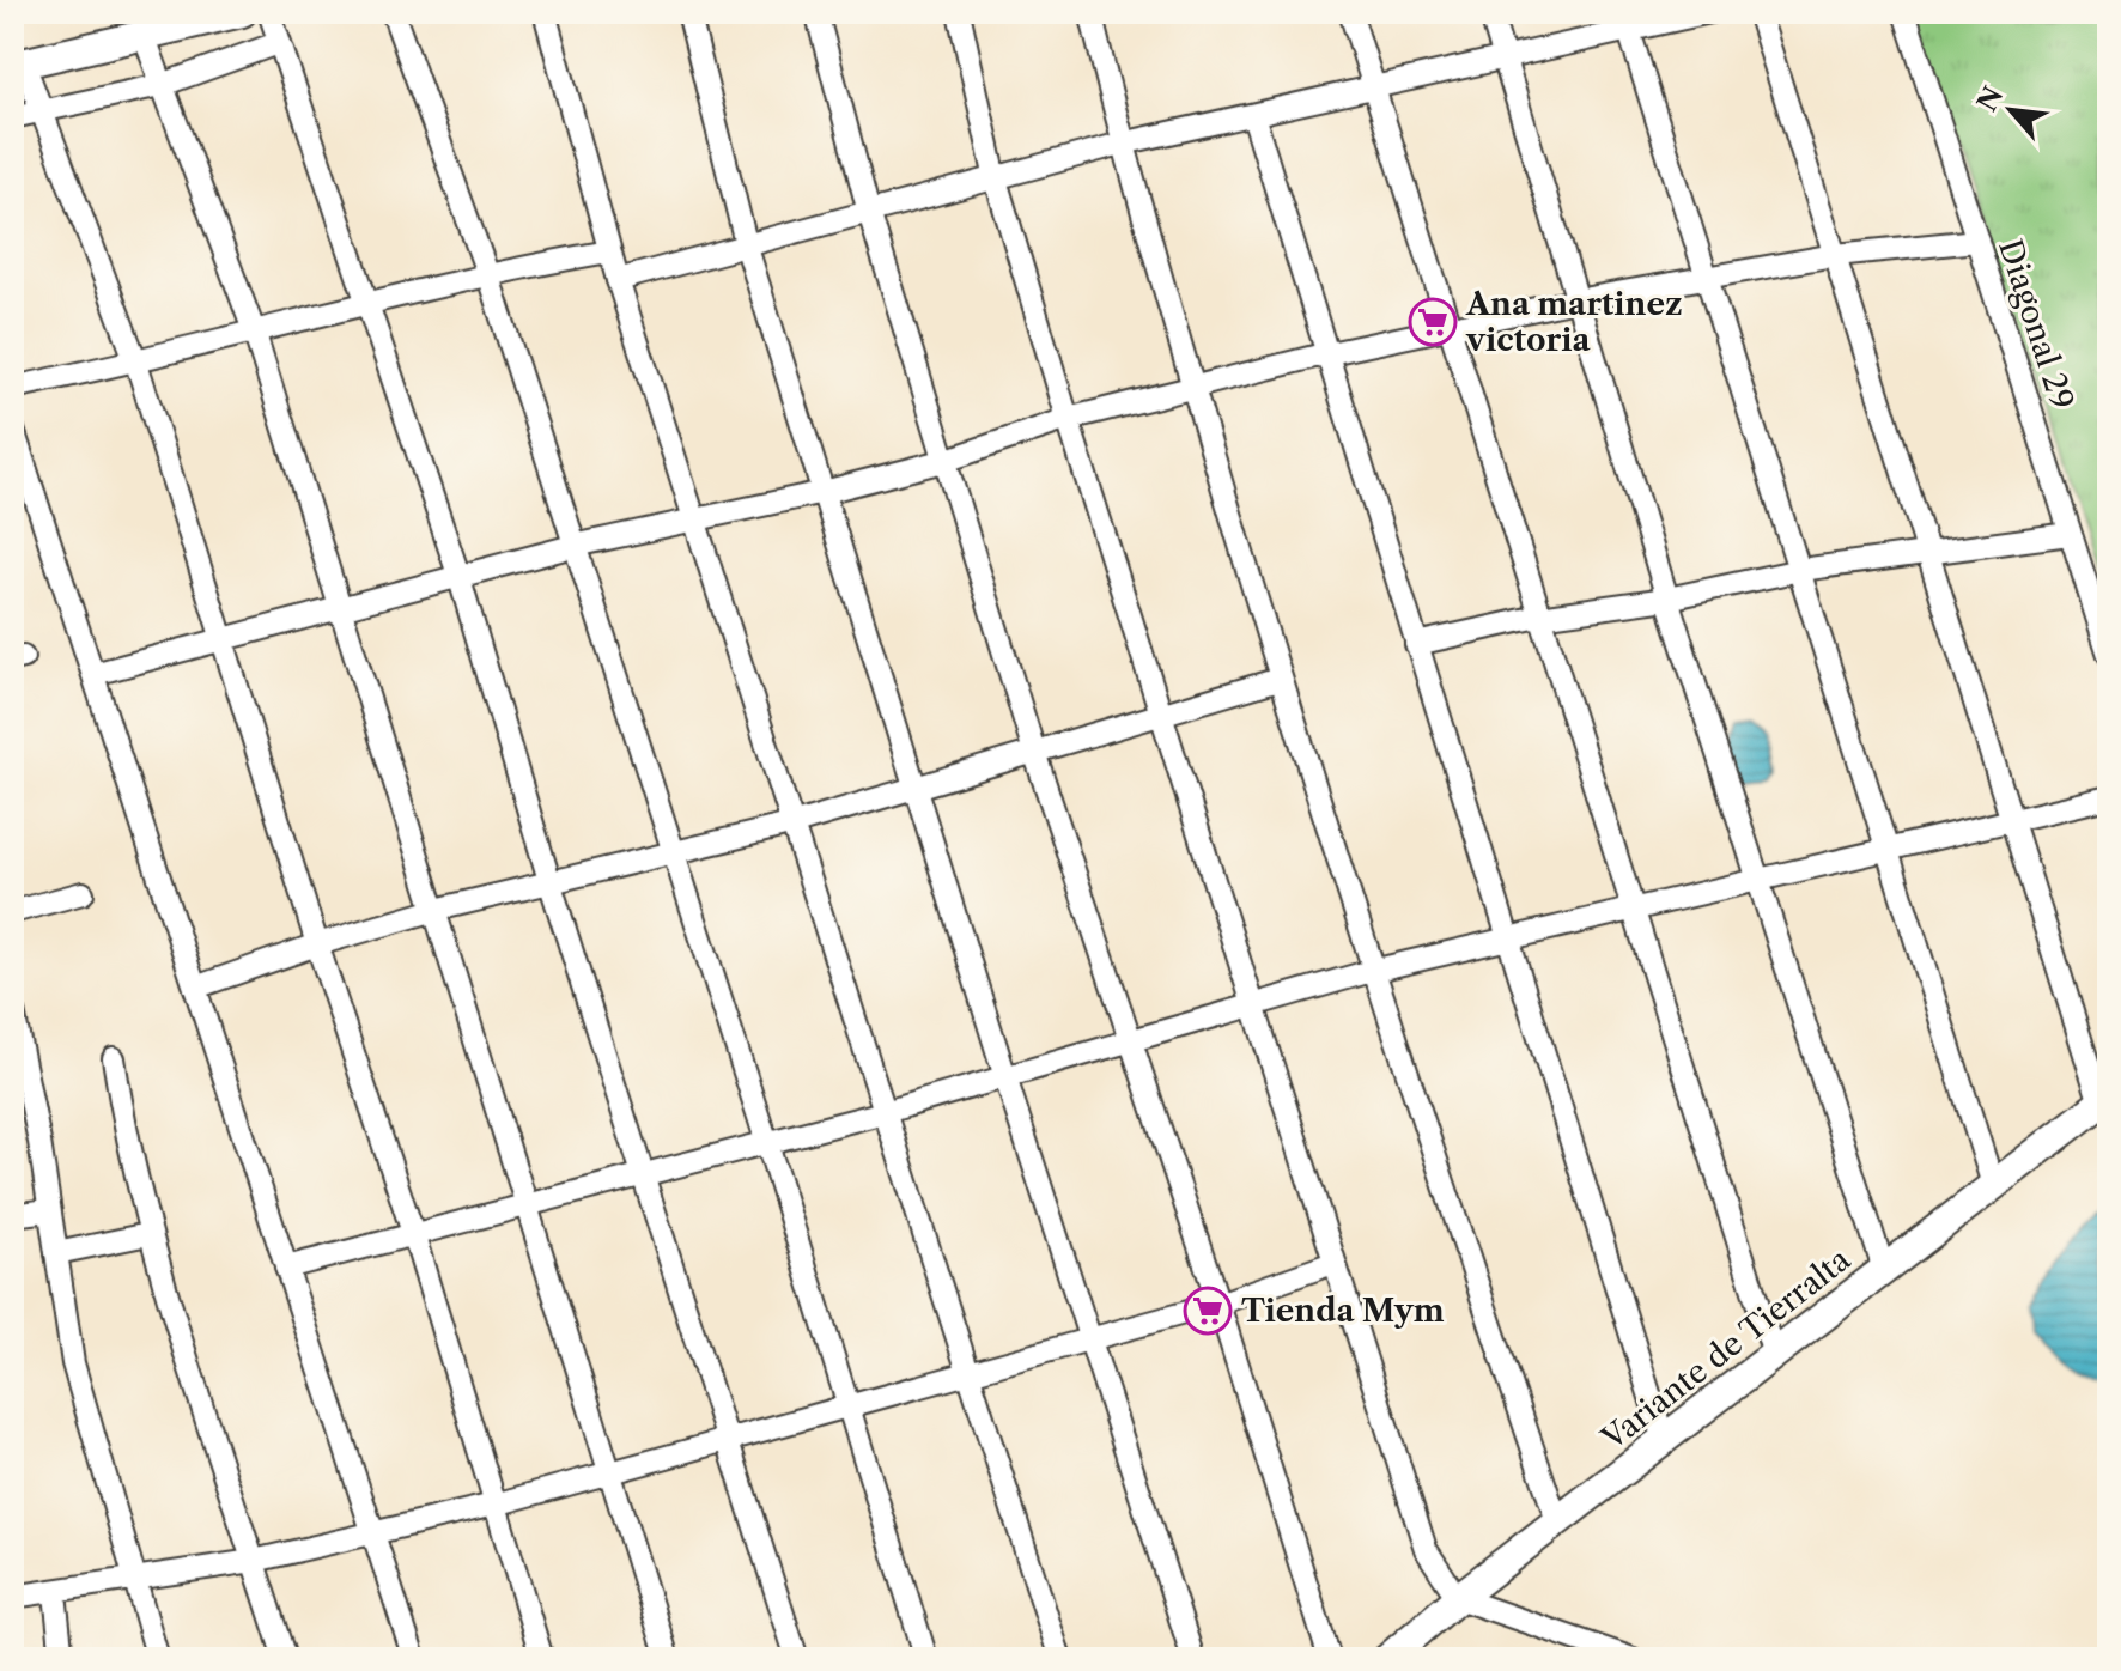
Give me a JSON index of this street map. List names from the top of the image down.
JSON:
{
  "streets": {
    "main road": ["Variante de Tierralta"],
    "street": ["Diagonal 29"]
  },
  "places": {
    "supermarket": ["Ana martinez victoria", "Tienda Mym"]
  },
  "north": "top left"
}
